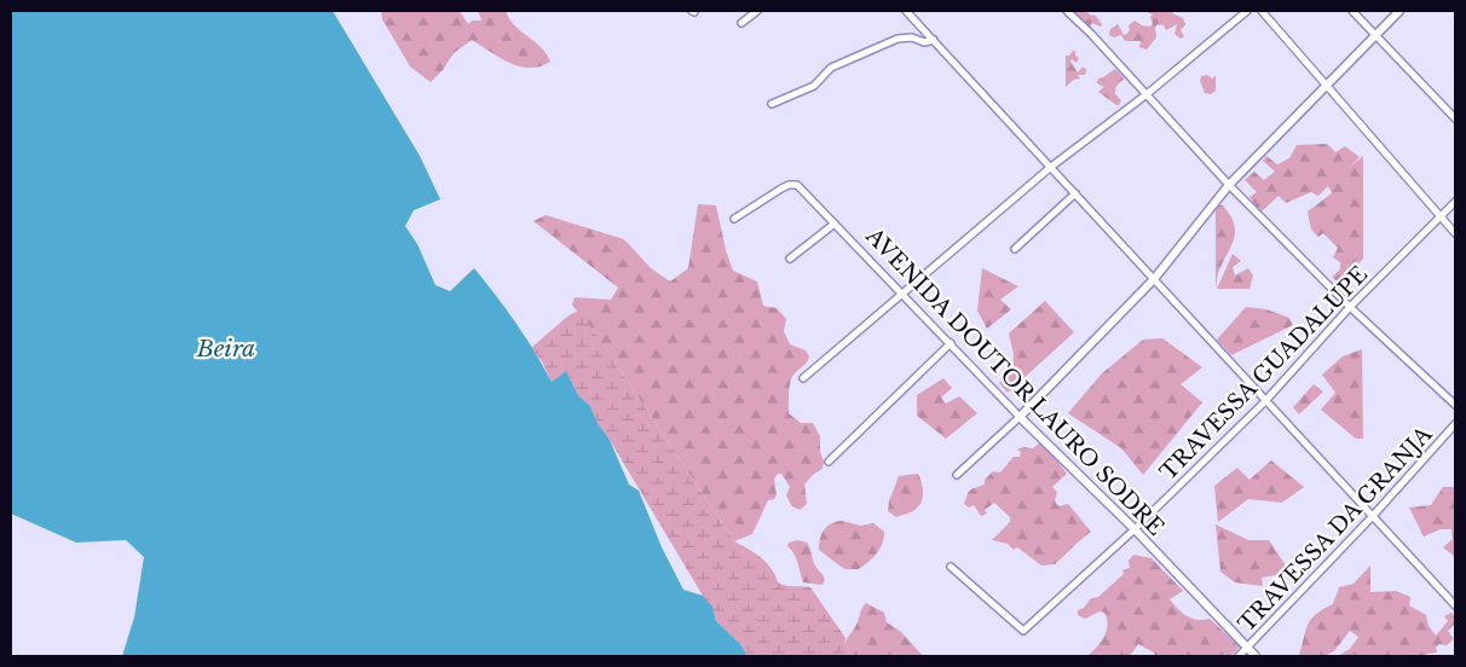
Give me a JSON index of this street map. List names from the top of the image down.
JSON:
{
  "streets": {
    "street": ["TRAVESSA GUADALUPE", "AVENIDA DOUTOR LAURO SODRE", "TRAVESSA DA GRANJA"]
  },
  "crossings": [
    ["TRAVESSA GUADALUPE", "AVENIDA DOUTOR LAURO SODRE"],
    ["AVENIDA DOUTOR LAURO SODRE", "TRAVESSA DA GRANJA"]
  ],
  "water": ["Beira"]
}
